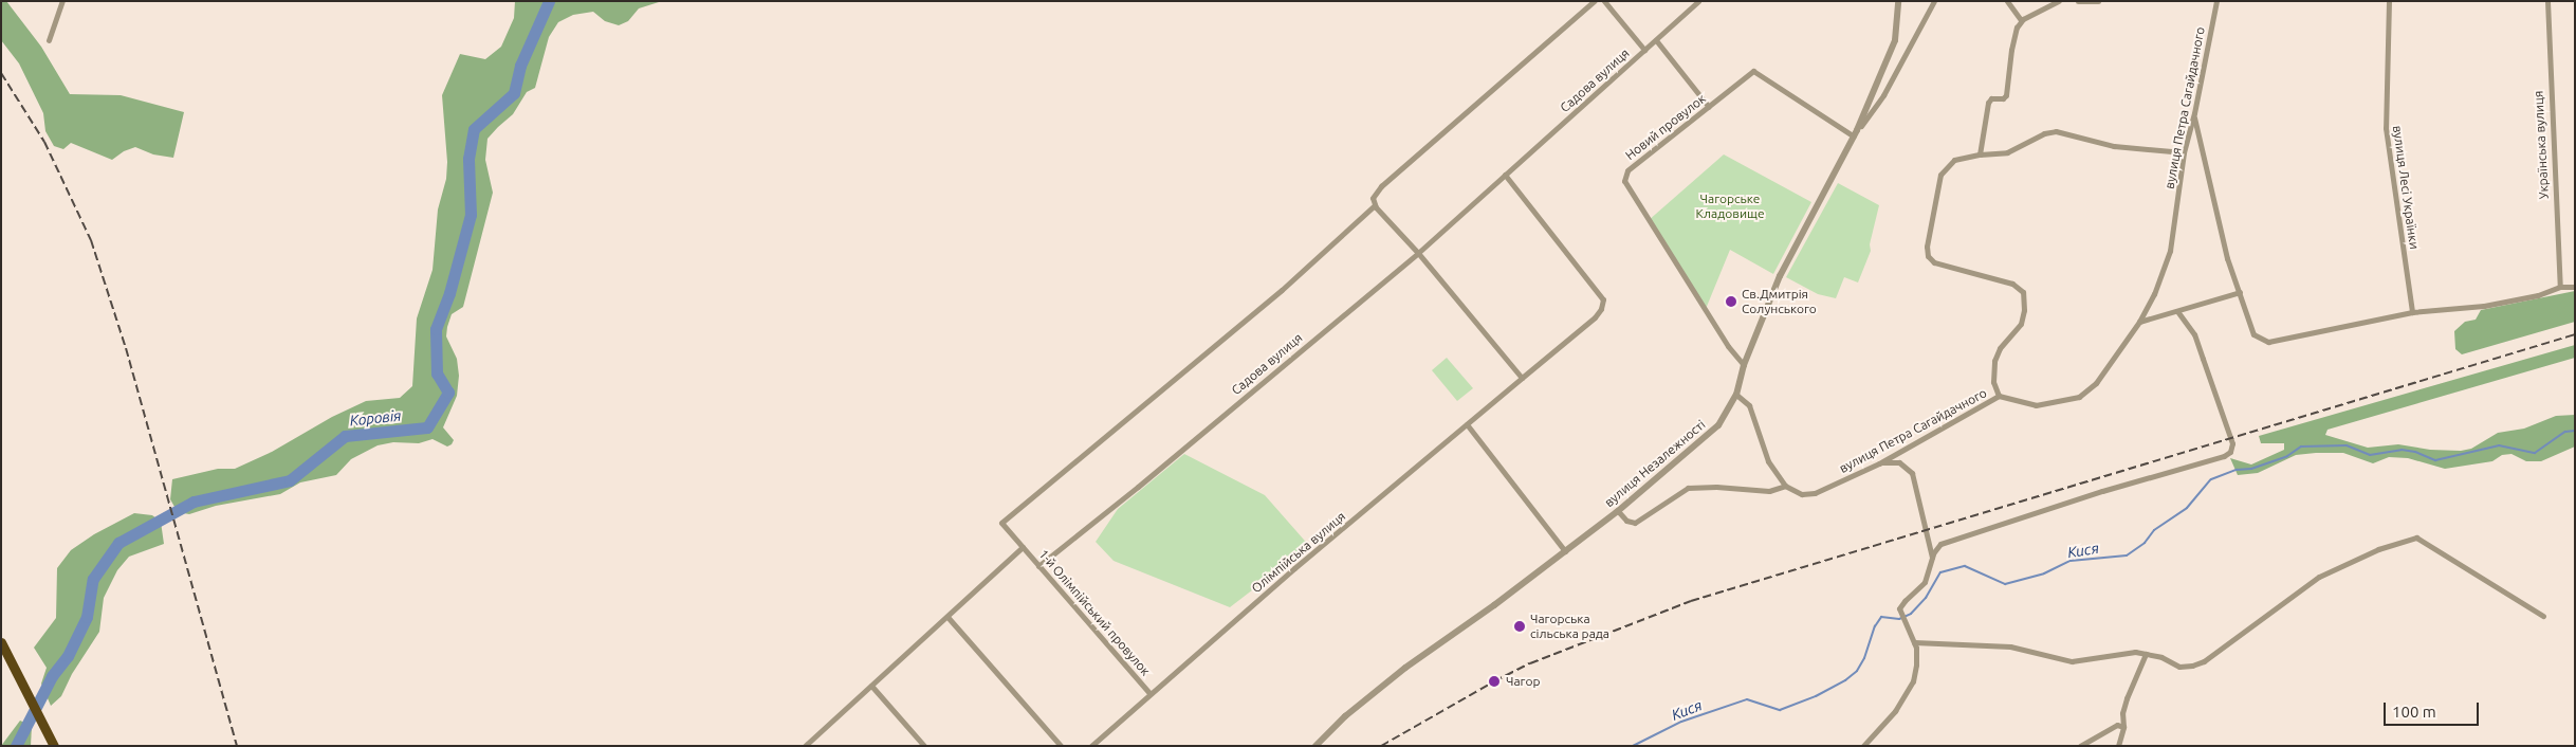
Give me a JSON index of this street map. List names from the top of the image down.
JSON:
{
  "streets": {
    "street": [
      "Садова вулиця",
      "вулиця Петра Сагайдачного",
      "Новий провулок",
      "Українська вулиця",
      "вулиця Лесі Українки",
      "вулиця Незалежності",
      "Олімпійська вулиця",
      "1-й Олімпійський провулок"
    ]
  },
  "crossings": [
    ["Садова вулиця", "Олімпійська вулиця"],
    ["Садова вулиця", "1-й Олімпійський провулок"],
    ["Новий провулок", "вулиця Незалежності"],
    ["Олімпійська вулиця", "1-й Олімпійський провулок"]
  ],
  "water": ["Коровія", "Кися"],
  "parks": ["Чагорське Кладовище"],
  "places": ["Св.Дмитрія Солунського", "Чагорська сільська рада", "Чагор"],
  "scale_bar": "100 m"
}
